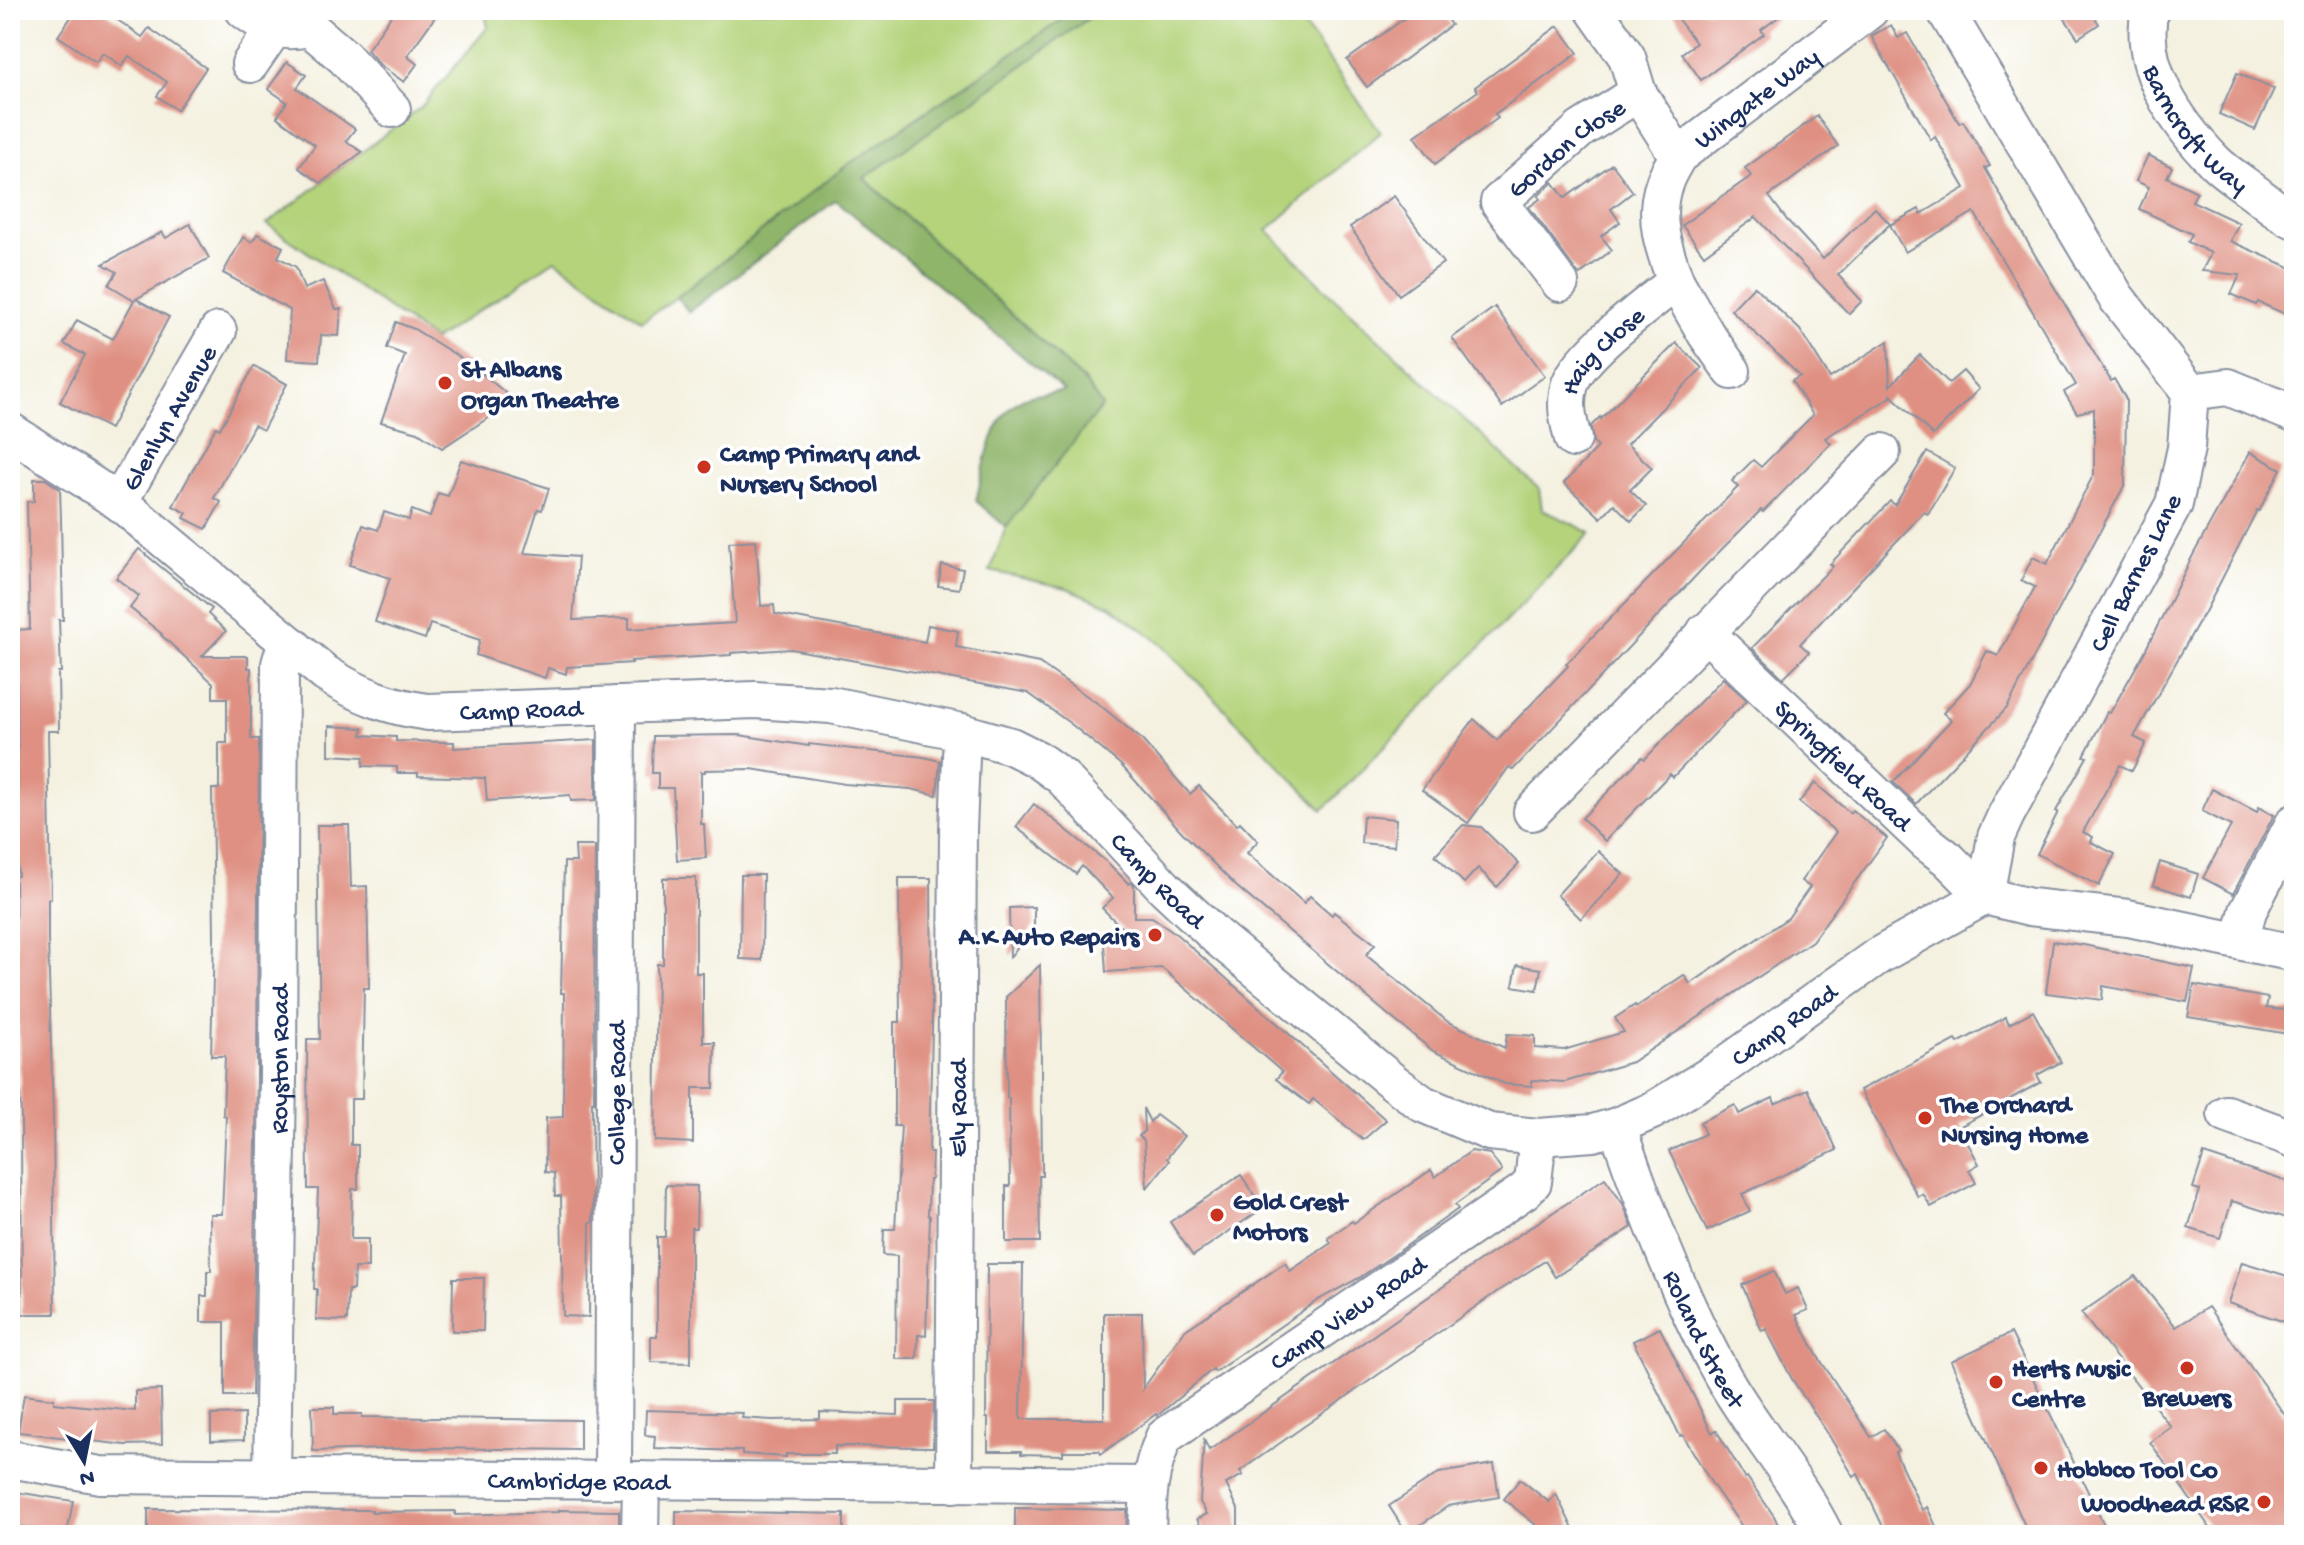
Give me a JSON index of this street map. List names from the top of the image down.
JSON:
{
  "streets": {
    "street": [
      "Wingate Way",
      "Barncroft Way",
      "Gordon Close",
      "Haig Close",
      "Glenlyn Avenue",
      "Cell Barnes Lane",
      "Camp Road",
      "Springfield Road",
      "Royston Road",
      "College Road",
      "Ely Road",
      "Camp View Road",
      "Roland Street",
      "Cambridge Road"
    ]
  },
  "crossings": [
    ["Wingate Way", "Haig Close"],
    ["Glenlyn Avenue", "Camp Road"],
    ["Cell Barnes Lane", "Camp Road"],
    ["Cell Barnes Lane", "Springfield Road"],
    ["Camp Road", "Springfield Road"],
    ["Camp Road", "Royston Road"],
    ["Camp Road", "College Road"],
    ["Camp Road", "Ely Road"],
    ["Camp Road", "Camp View Road"],
    ["Camp Road", "Roland Street"],
    ["Royston Road", "Cambridge Road"],
    ["College Road", "Cambridge Road"],
    ["Ely Road", "Cambridge Road"],
    ["Camp View Road", "Cambridge Road"]
  ],
  "places": [
    "St Albans Organ Theatre",
    "Camp Primary and Nursery School",
    "A.K Auto Repairs",
    "The Orchard Nursing Home",
    "Gold Crest Motors",
    "Brewers",
    "Herts Music Centre",
    "Hobbco Tool Co",
    "Woodhead RSR"
  ],
  "north": "bottom"
}
